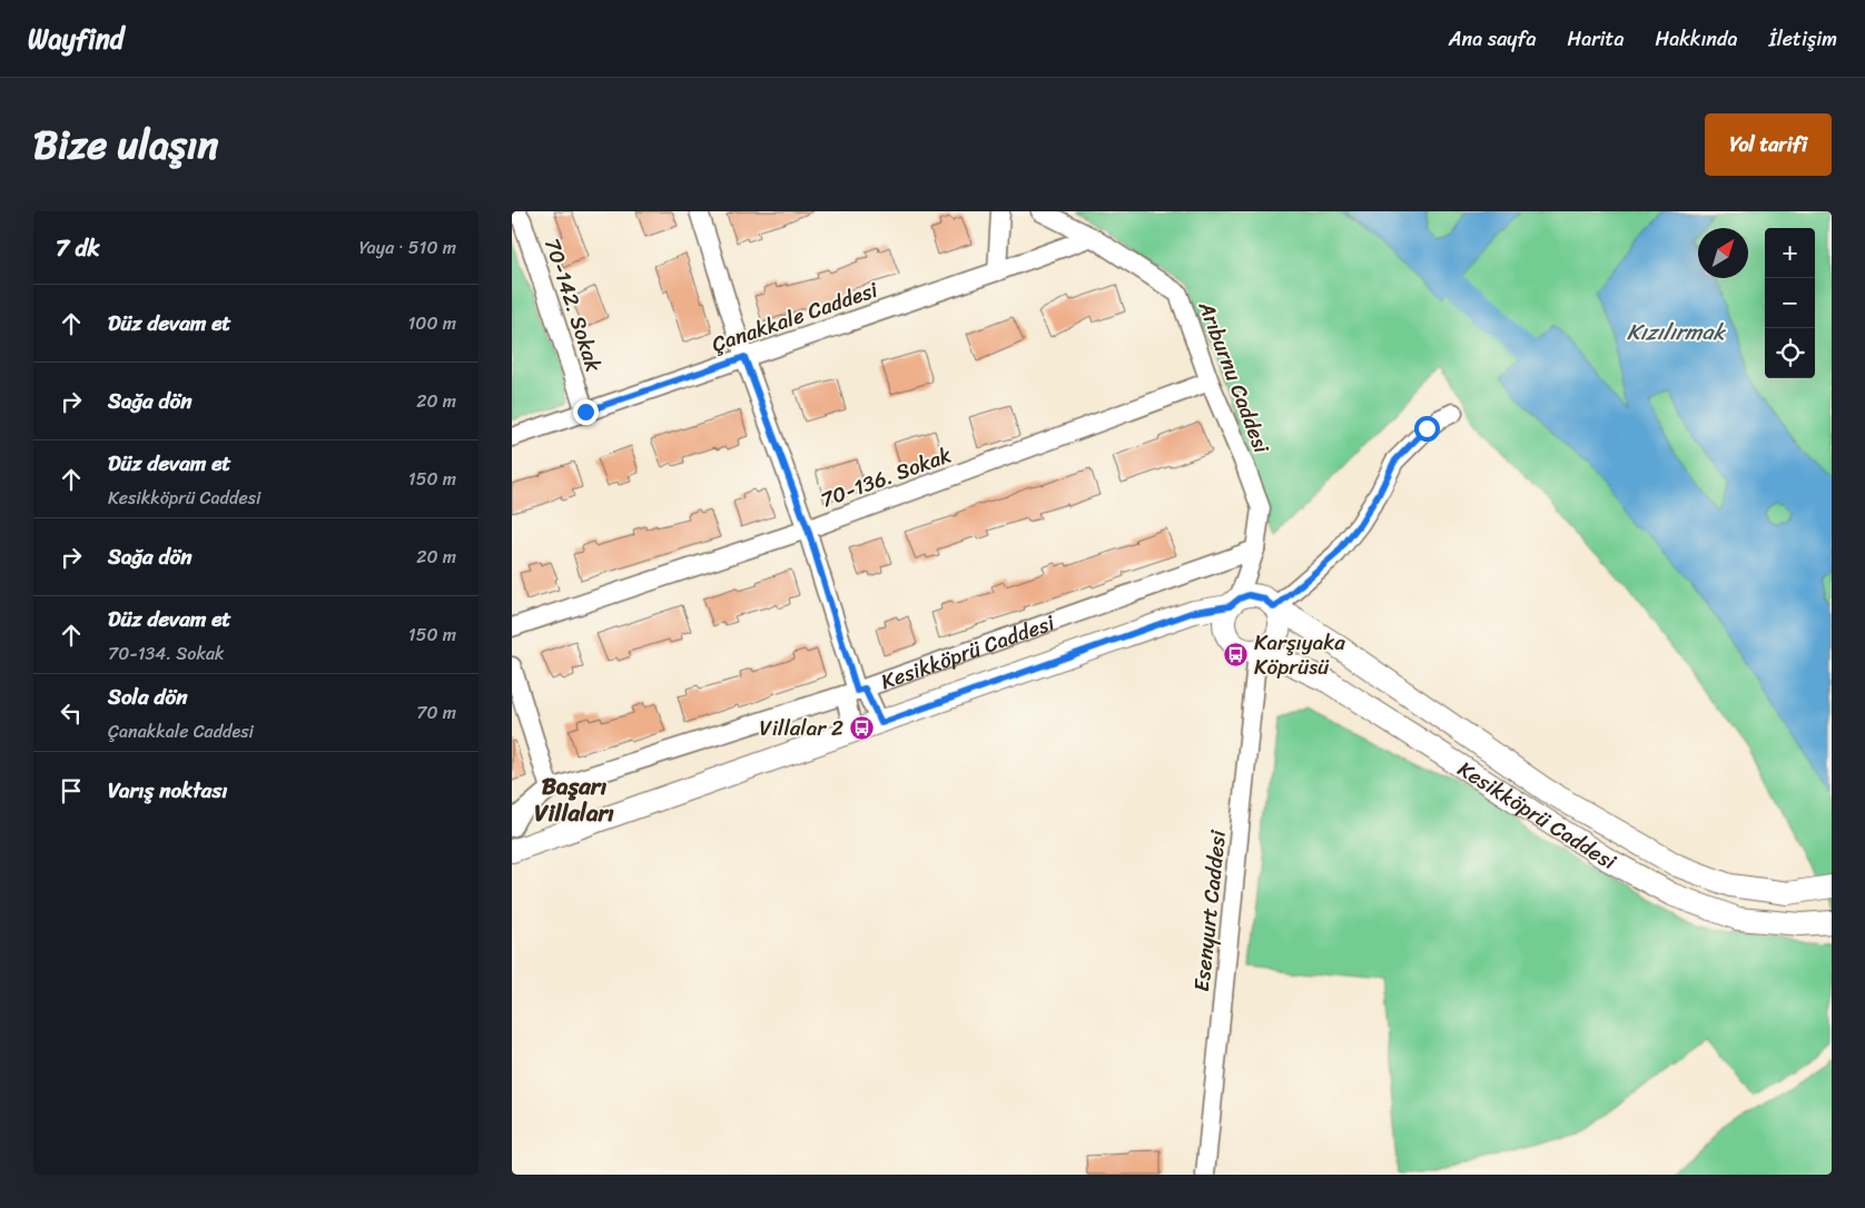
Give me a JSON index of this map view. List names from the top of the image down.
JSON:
{
  "streets": {
    "street": [
      "70-142. Sokak",
      "Çanakkale Caddesi",
      "Arıburnu Caddesi",
      "70-136. Sokak",
      "Kesikköprü Caddesi",
      "Esenyurt Caddesi"
    ]
  },
  "crossings": [
    ["70-142. Sokak", "Çanakkale Caddesi"],
    ["Çanakkale Caddesi", "Arıburnu Caddesi"],
    ["Arıburnu Caddesi", "70-136. Sokak"],
    ["Arıburnu Caddesi", "Kesikköprü Caddesi"],
    ["Arıburnu Caddesi", "Esenyurt Caddesi"],
    ["Kesikköprü Caddesi", "Esenyurt Caddesi"]
  ],
  "districts": ["Başarı Villaları"],
  "water": ["Kızılırmak"],
  "places": {
    "bus stop": ["Karşıyaka Köprüsü", "Villalar 2"]
  },
  "north": "top right",
  "page": {
    "header": "Wayfind",
    "nav": [
      "Ana sayfa",
      "Harita",
      "Hakkında",
      "İletişim"
    ],
    "title": "Bize ulaşın",
    "buttons": "Yol tarifi",
    "heading": ["7 dk", "Yaya · 510 m"],
    "map_buttons": ["+", "−"],
    "list": [
      ["Düz devam et", "100 m"],
      ["Sağa dön", "20 m"],
      ["Düz devam et", "Kesikköprü Caddesi", "150 m"],
      ["Sağa dön", "20 m"],
      ["Düz devam et", "70-134. Sokak", "150 m"],
      ["Sola dön", "Çanakkale Caddesi", "70 m"],
      "Varış noktası"
    ]
  }
}
